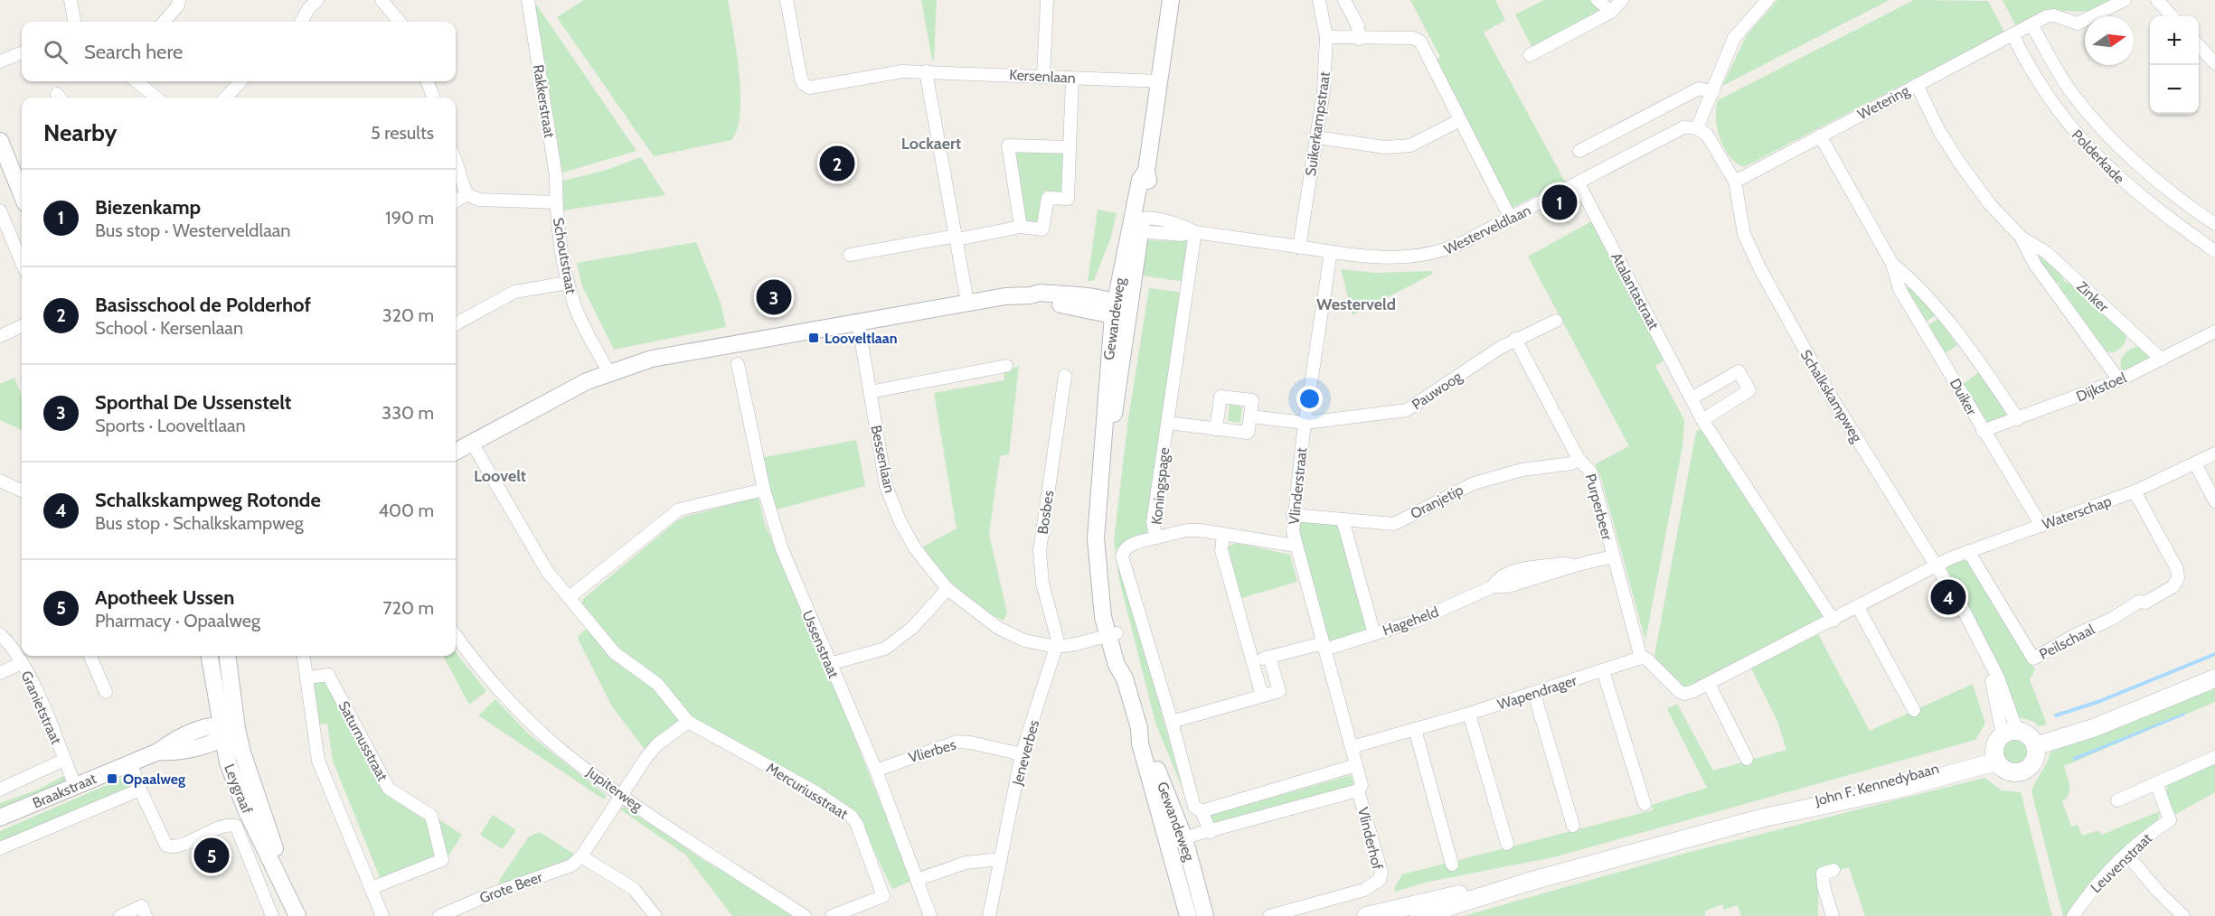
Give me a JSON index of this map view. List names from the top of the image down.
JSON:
{
  "streets": {
    "main road": ["John F. Kennedybaan"],
    "street": [
      "Kersenlaan",
      "Rakkerstraat",
      "Wetering",
      "Suikerkampstraat",
      "Polderkade",
      "Westerveldlaan",
      "Schoutstraat",
      "Atalantastraat",
      "Zinker",
      "Gewandeweg",
      "Dijkstoel",
      "Pauwoog",
      "Schalkskampweg",
      "Duiker",
      "Bessenlaan",
      "Koningspage",
      "Vlinderstraat",
      "Oranjetip",
      "Purperbeer",
      "Bosbes",
      "Waterschap",
      "Hageheld",
      "Peilschaal",
      "Ussenstraat",
      "Wapendrager",
      "Granietstraat",
      "Saturnusstraat",
      "Vlierbes",
      "Jeneverbes",
      "Leygraaf",
      "Jupiterweg",
      "Braakstraat",
      "Mercuriusstraat",
      "Vlinderhof",
      "Leuvenstraat",
      "Grote Beer"
    ]
  },
  "crossings": [
    ["Kersenlaan", "Gewandeweg"],
    ["Rakkerstraat", "Schoutstraat"],
    ["Wetering", "Polderkade"],
    ["Wetering", "Zinker"],
    ["Wetering", "Schalkskampweg"],
    ["Wetering", "Duiker"],
    ["Suikerkampstraat", "Westerveldlaan"],
    ["Westerveldlaan", "Atalantastraat"],
    ["Westerveldlaan", "Gewandeweg"],
    ["Westerveldlaan", "Schalkskampweg"],
    ["Westerveldlaan", "Koningspage"],
    ["Westerveldlaan", "Vlinderstraat"],
    ["Zinker", "Dijkstoel"],
    ["Gewandeweg", "Bessenlaan"],
    ["Dijkstoel", "Duiker"],
    ["Pauwoog", "Vlinderstraat"],
    ["Pauwoog", "Purperbeer"],
    ["Schalkskampweg", "Waterschap"],
    ["Schalkskampweg", "John F. Kennedybaan"],
    ["Duiker", "Waterschap"],
    ["Bessenlaan", "Bosbes"],
    ["Bessenlaan", "Jeneverbes"],
    ["Vlinderstraat", "Oranjetip"],
    ["Vlinderstraat", "Hageheld"],
    ["Vlinderstraat", "Wapendrager"],
    ["Vlinderstraat", "Vlinderhof"],
    ["Oranjetip", "Purperbeer"],
    ["Purperbeer", "Hageheld"],
    ["Purperbeer", "Wapendrager"],
    ["Bosbes", "Jeneverbes"],
    ["Waterschap", "Peilschaal"],
    ["Ussenstraat", "Vlierbes"],
    ["Wapendrager", "Vlinderhof"],
    ["Granietstraat", "Braakstraat"],
    ["Vlierbes", "Jeneverbes"],
    ["Leygraaf", "Braakstraat"]
  ],
  "districts": ["Lockaert", "Westerveld", "Loovelt"],
  "places": {
    "transit": ["Looveltlaan", "Opaalweg"]
  },
  "north": "right",
  "page": {
    "map_buttons": ["+", "−"],
    "search": "Search here",
    "heading": ["Nearby", "5 results"],
    "pins": [
      "2",
      "1",
      "3",
      "4",
      "5"
    ],
    "list": [
      {
        "mark": "1",
        "name": "Biezenkamp",
        "note": "Bus stop · Westerveldlaan",
        "value": "190 m"
      },
      {
        "mark": "2",
        "name": "Basisschool de Polderhof",
        "note": "School · Kersenlaan",
        "value": "320 m"
      },
      {
        "mark": "3",
        "name": "Sporthal De Ussenstelt",
        "note": "Sports · Looveltlaan",
        "value": "330 m"
      },
      {
        "mark": "4",
        "name": "Schalkskampweg Rotonde",
        "note": "Bus stop · Schalkskampweg",
        "value": "400 m"
      },
      {
        "mark": "5",
        "name": "Apotheek Ussen",
        "note": "Pharmacy · Opaalweg",
        "value": "720 m"
      }
    ]
  }
}
